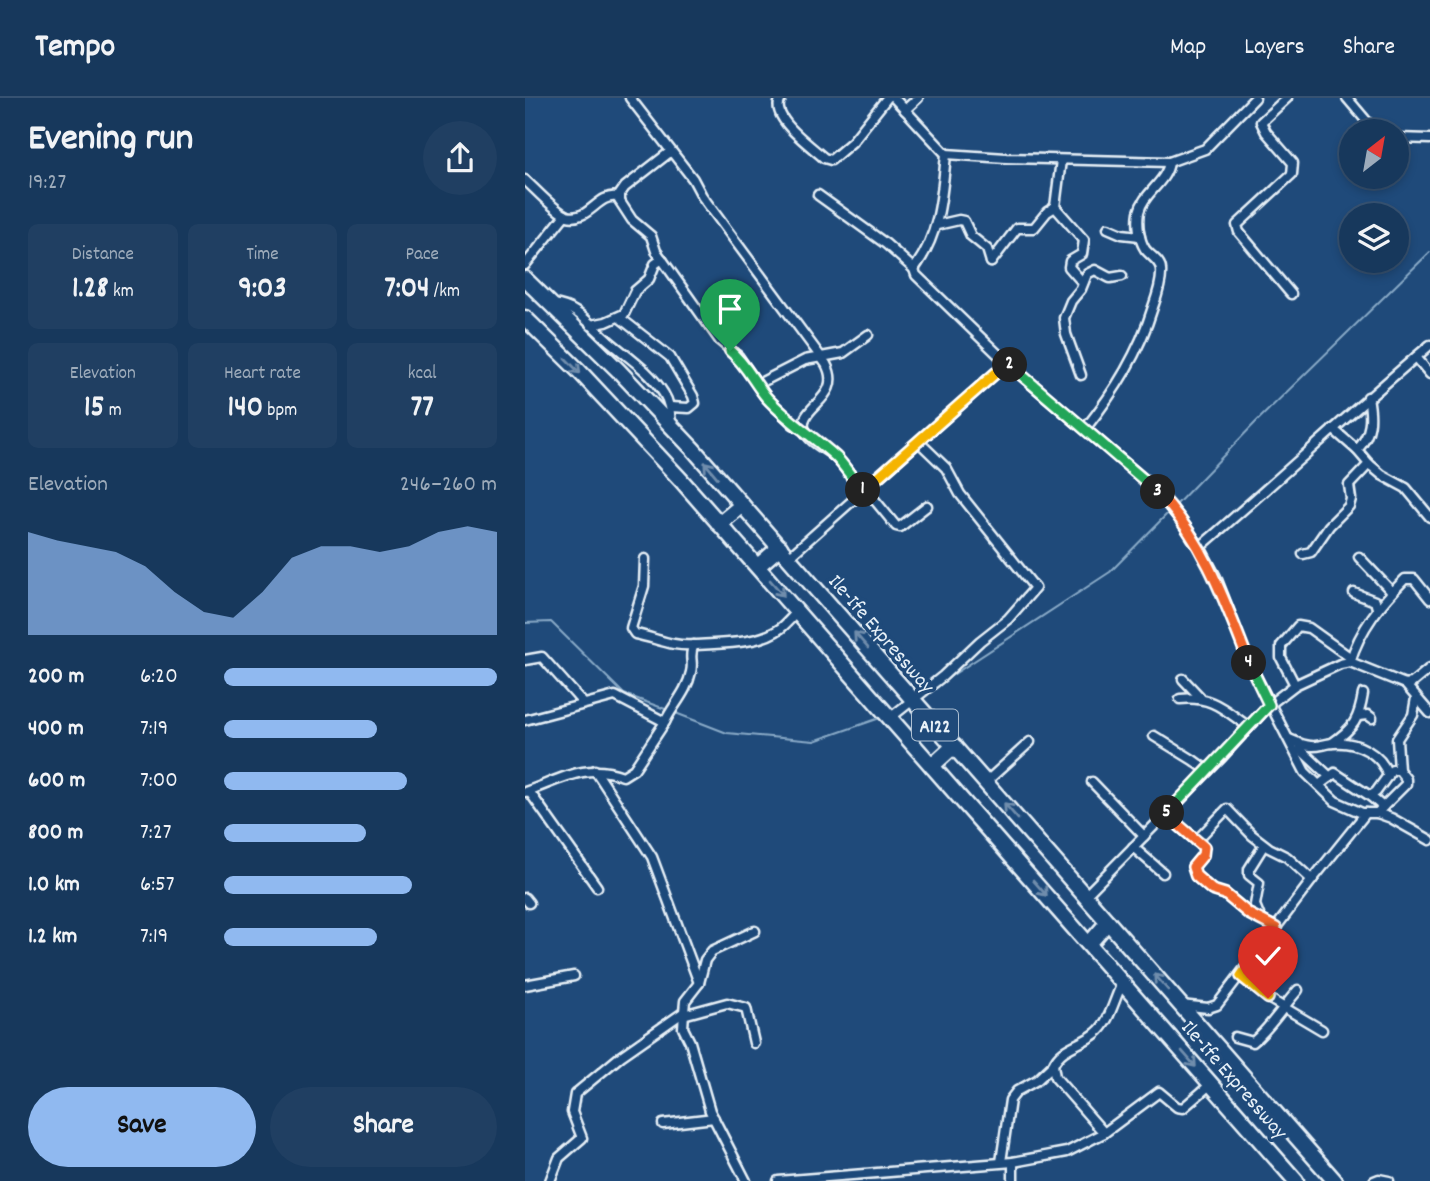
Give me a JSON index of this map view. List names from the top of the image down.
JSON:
{
  "streets": {
    "highway": ["Ile-Ife Expressway", "A122"]
  },
  "north": "top right",
  "page": {
    "header": "Tempo",
    "nav": ["Map", "Layers", "Share"],
    "heading": ["Evening run", "19:27"],
    "stats": [
      ["Distance", "1.28 km"],
      ["Time", "9:03"],
      ["Pace", "7:04 /km"],
      ["Elevation", "15 m"],
      ["Heart rate", "140 bpm"],
      ["kcal", "77"]
    ],
    "pins": [
      "2",
      "1",
      "3",
      "4",
      "5"
    ],
    "chart": ["Elevation", "246–260 m"],
    "list": [
      {
        "name": "200 m",
        "note": "6:20"
      },
      {
        "name": "400 m",
        "note": "7:19"
      },
      {
        "name": "600 m",
        "note": "7:00"
      },
      {
        "name": "800 m",
        "note": "7:27"
      },
      {
        "name": "1.0 km",
        "note": "6:57"
      },
      {
        "name": "1.2 km",
        "note": "7:19"
      }
    ],
    "buttons": ["Save", "Share"]
  }
}
